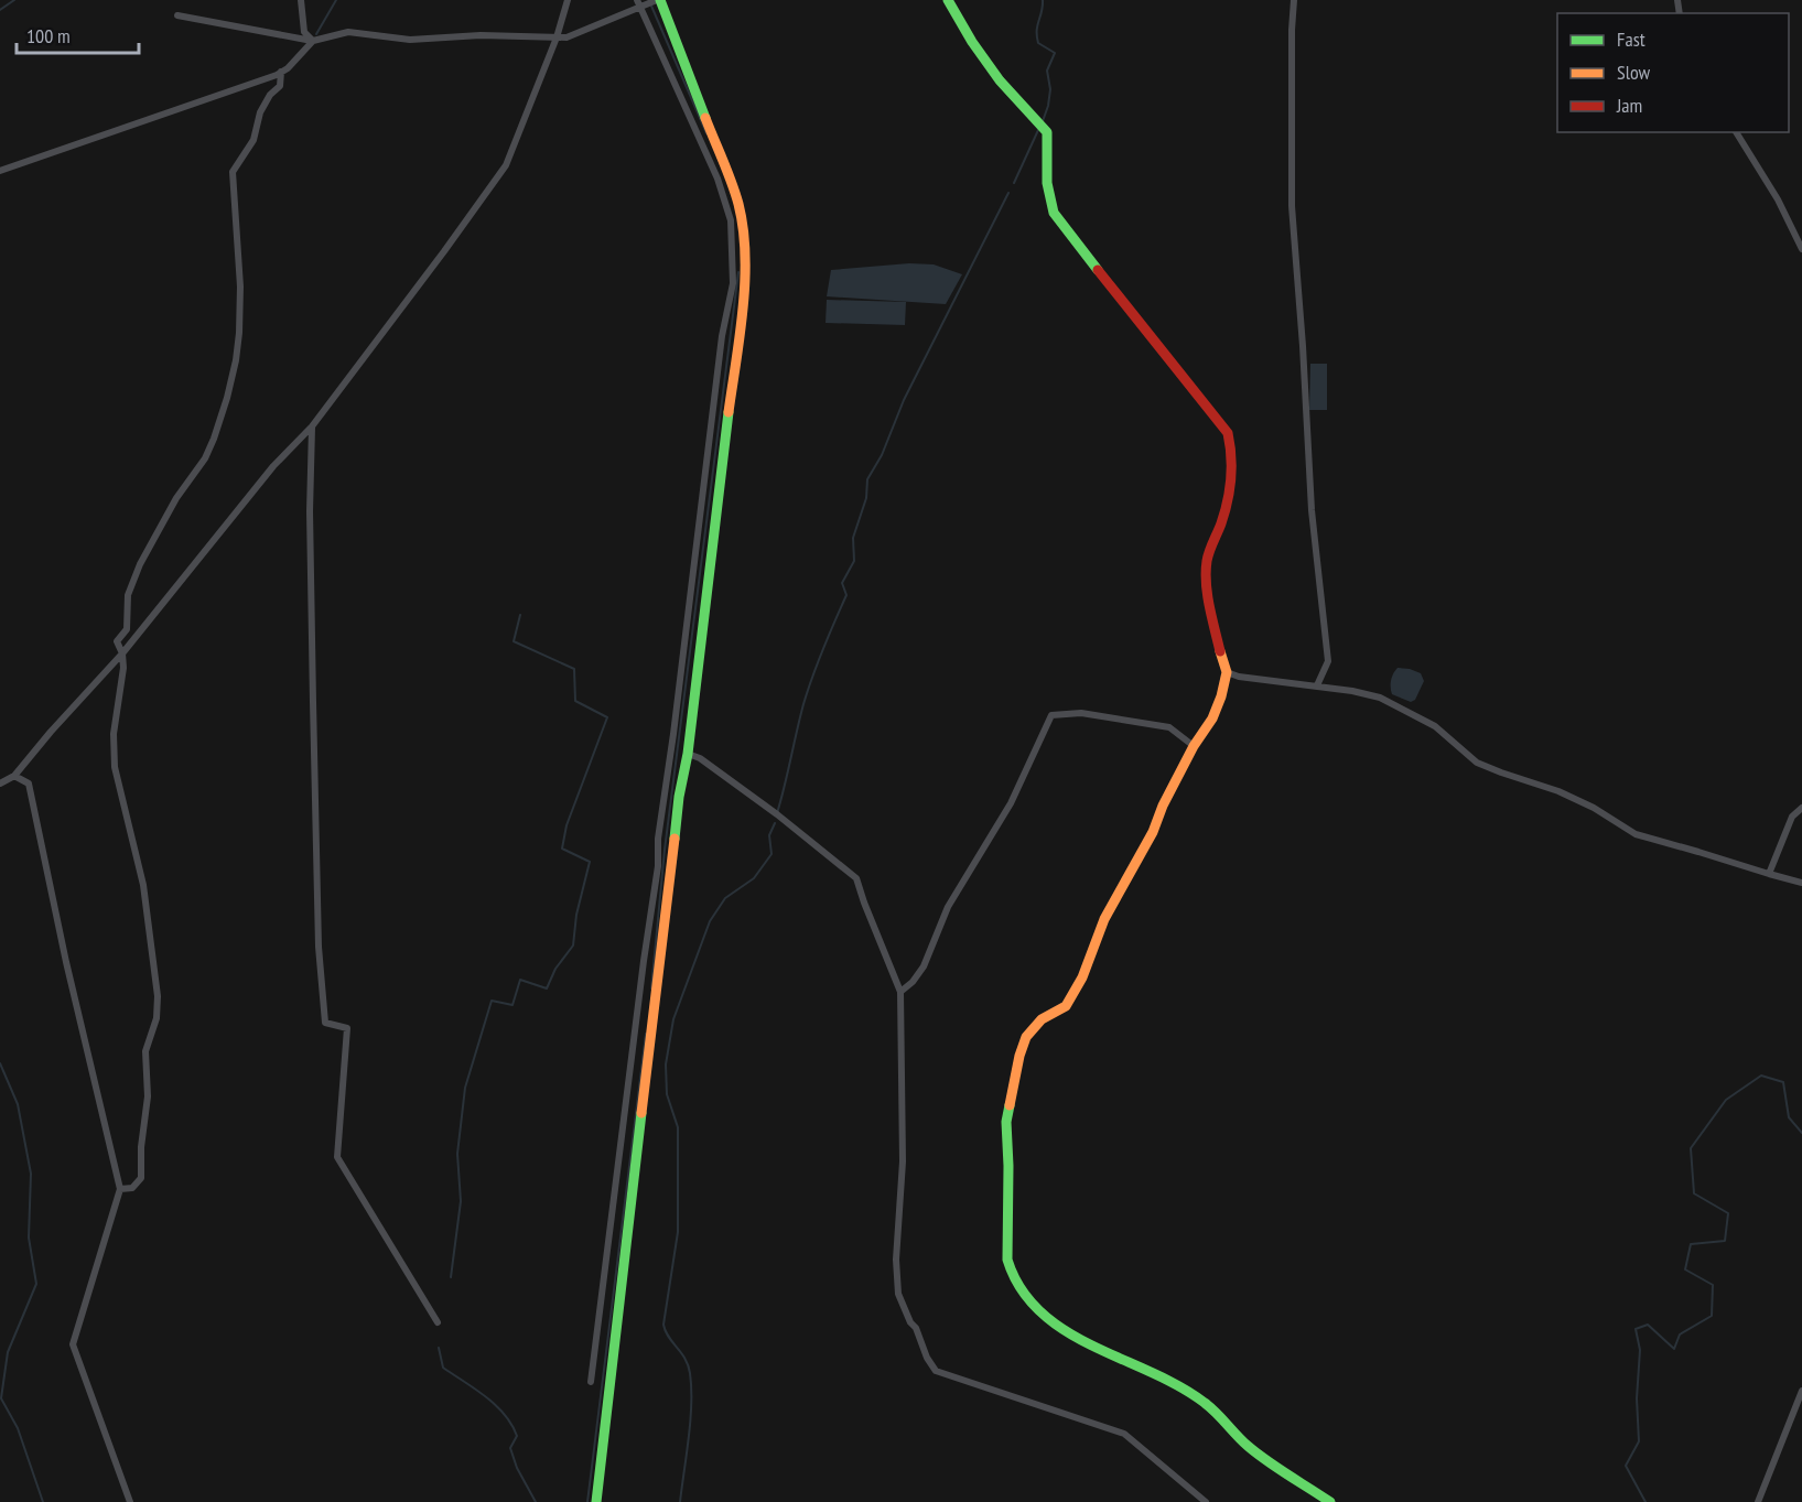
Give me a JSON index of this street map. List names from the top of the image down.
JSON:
{
  "legend": ["Fast", "Slow", "Jam"],
  "scale_bar": "100 m"
}
